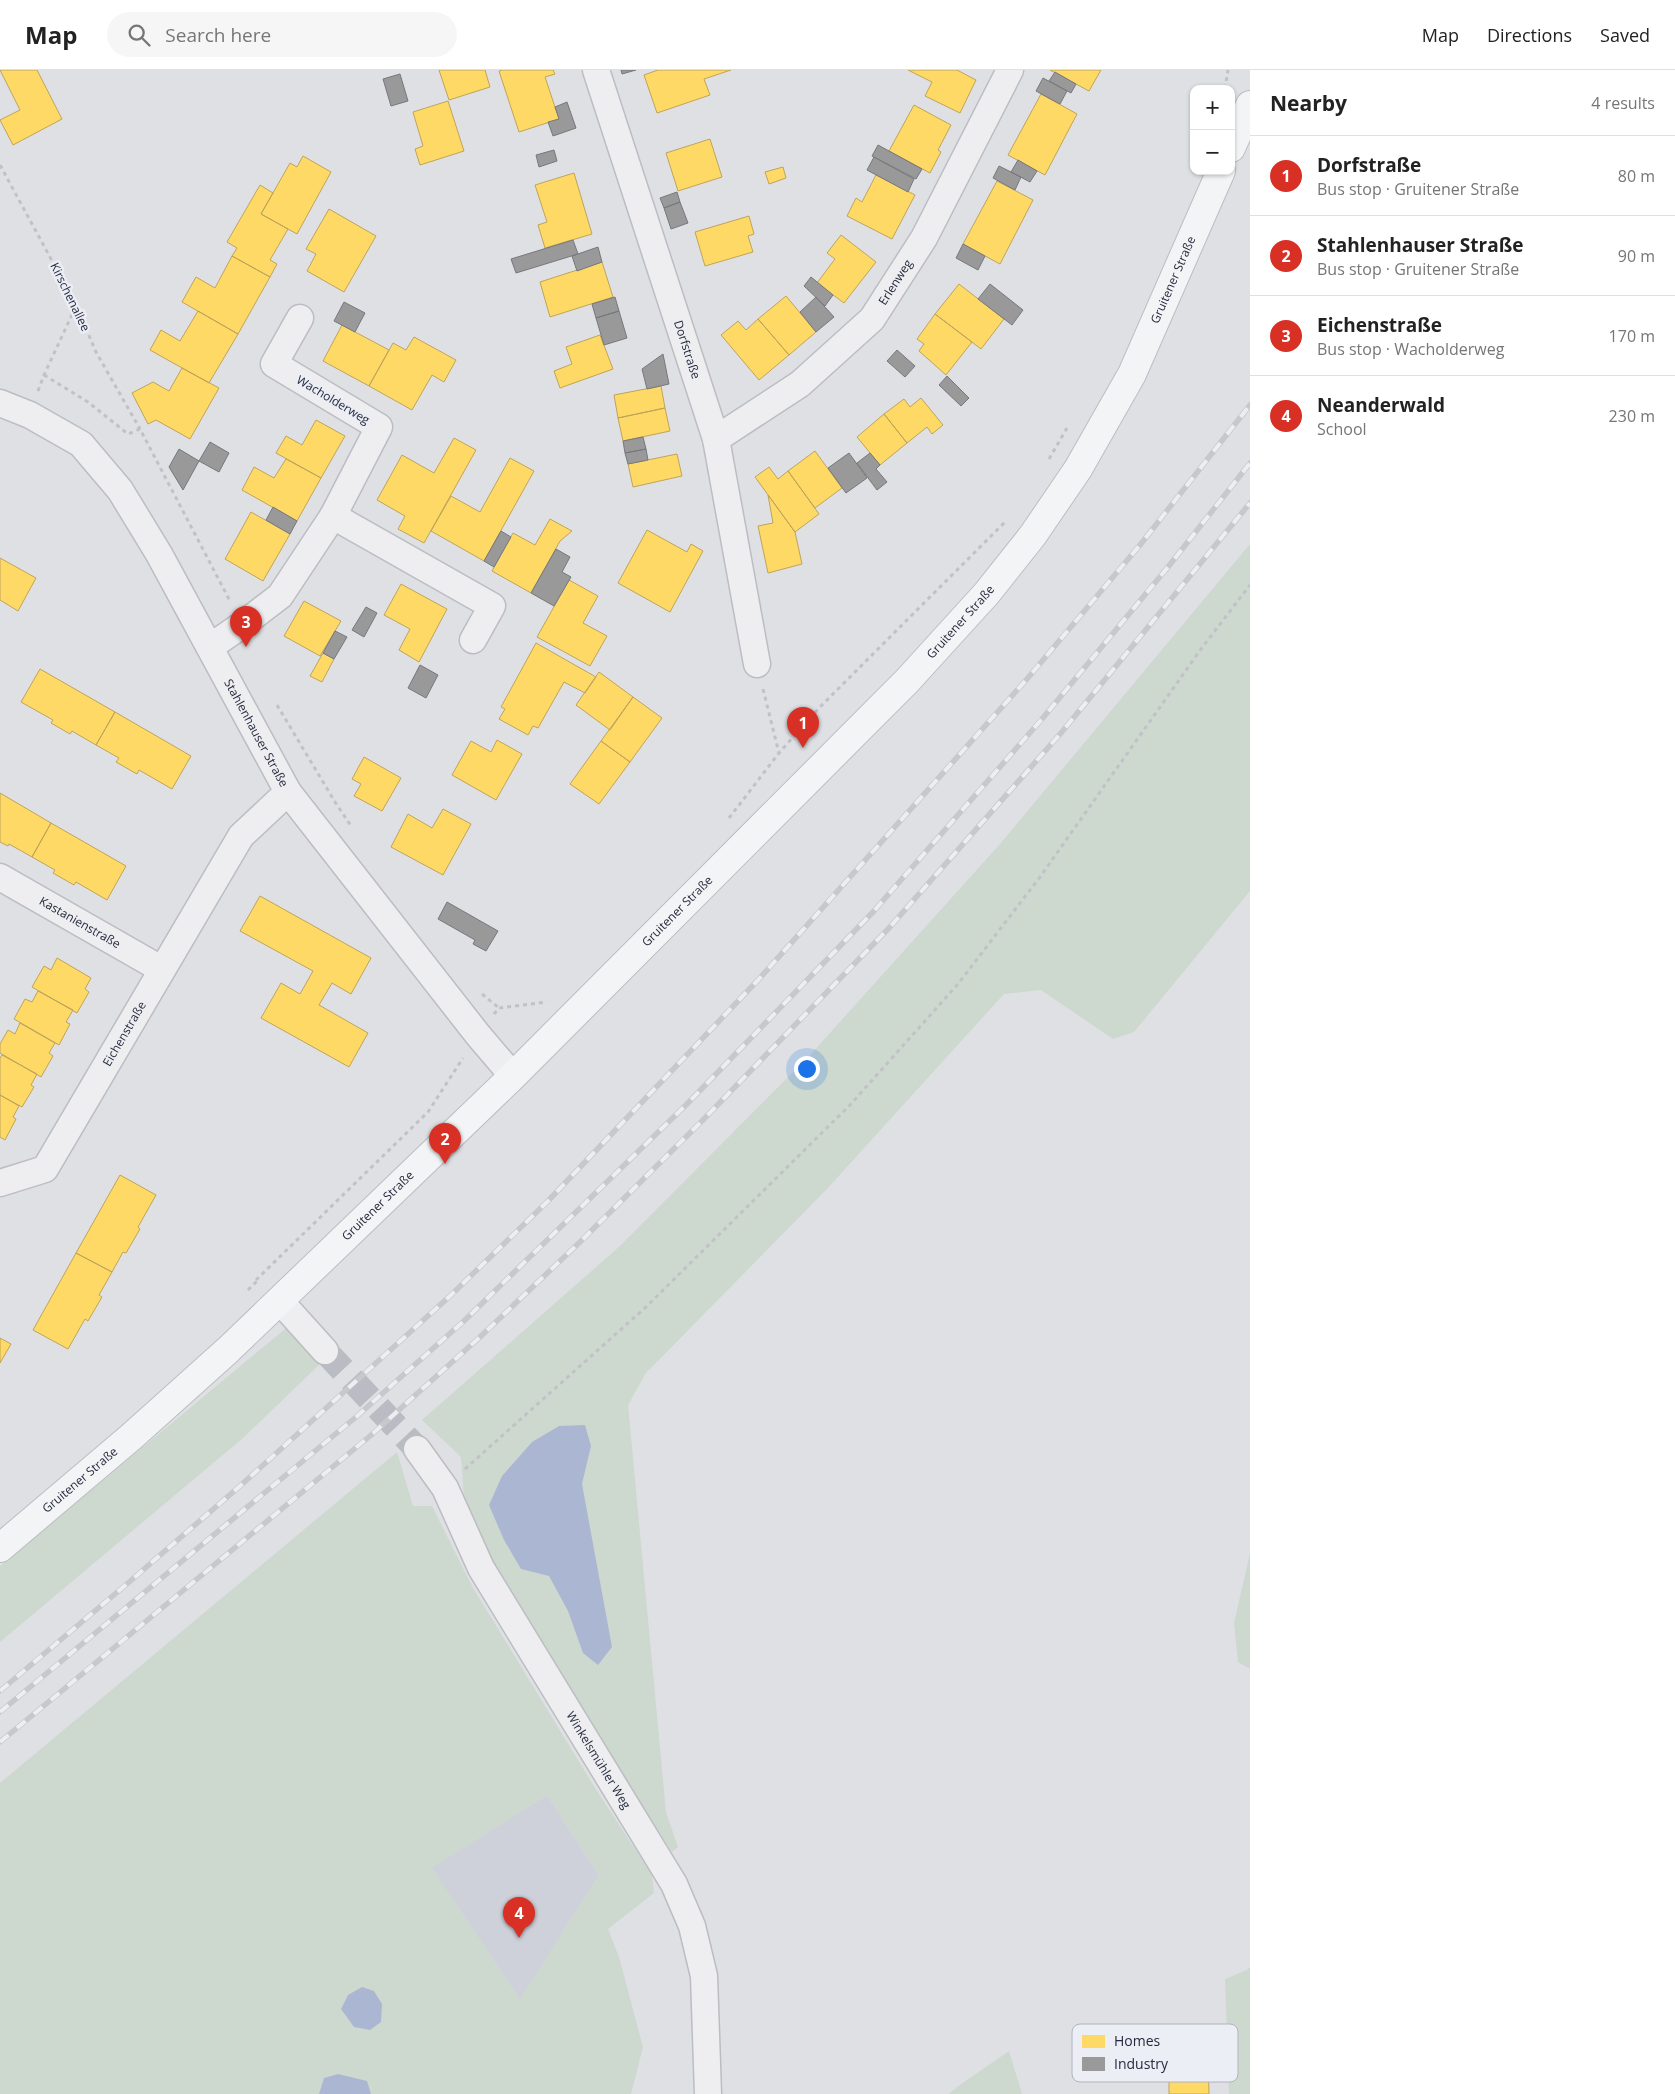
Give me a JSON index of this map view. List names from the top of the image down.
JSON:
{
  "streets": {
    "main road": ["Gruitener Straße"],
    "street": [
      "Erlenweg",
      "Dorfstraße",
      "Wacholderweg",
      "Stahlenhauser Straße",
      "Kastanienstraße",
      "Eichenstraße",
      "Winkelsmühler Weg"
    ],
    "path": ["Kirschenallee"]
  },
  "crossings": [
    ["Gruitener Straße", "Stahlenhauser Straße"],
    ["Erlenweg", "Dorfstraße"],
    ["Kirschenallee", "Wacholderweg"],
    ["Wacholderweg", "Stahlenhauser Straße"],
    ["Stahlenhauser Straße", "Eichenstraße"],
    ["Kastanienstraße", "Eichenstraße"]
  ],
  "legend": ["Homes", "Industry"],
  "page": {
    "header": "Map",
    "search": "Search here",
    "nav": ["Map", "Directions", "Saved"],
    "heading": ["Nearby", "4 results"],
    "map_buttons": ["+", "−"],
    "list": [
      {
        "mark": "1",
        "name": "Dorfstraße",
        "note": "Bus stop · Gruitener Straße",
        "value": "80 m"
      },
      {
        "mark": "2",
        "name": "Stahlenhauser Straße",
        "note": "Bus stop · Gruitener Straße",
        "value": "90 m"
      },
      {
        "mark": "3",
        "name": "Eichenstraße",
        "note": "Bus stop · Wacholderweg",
        "value": "170 m"
      },
      {
        "mark": "4",
        "name": "Neanderwald",
        "note": "School",
        "value": "230 m"
      }
    ],
    "pins": [
      "3",
      "1",
      "2",
      "4"
    ]
  }
}
